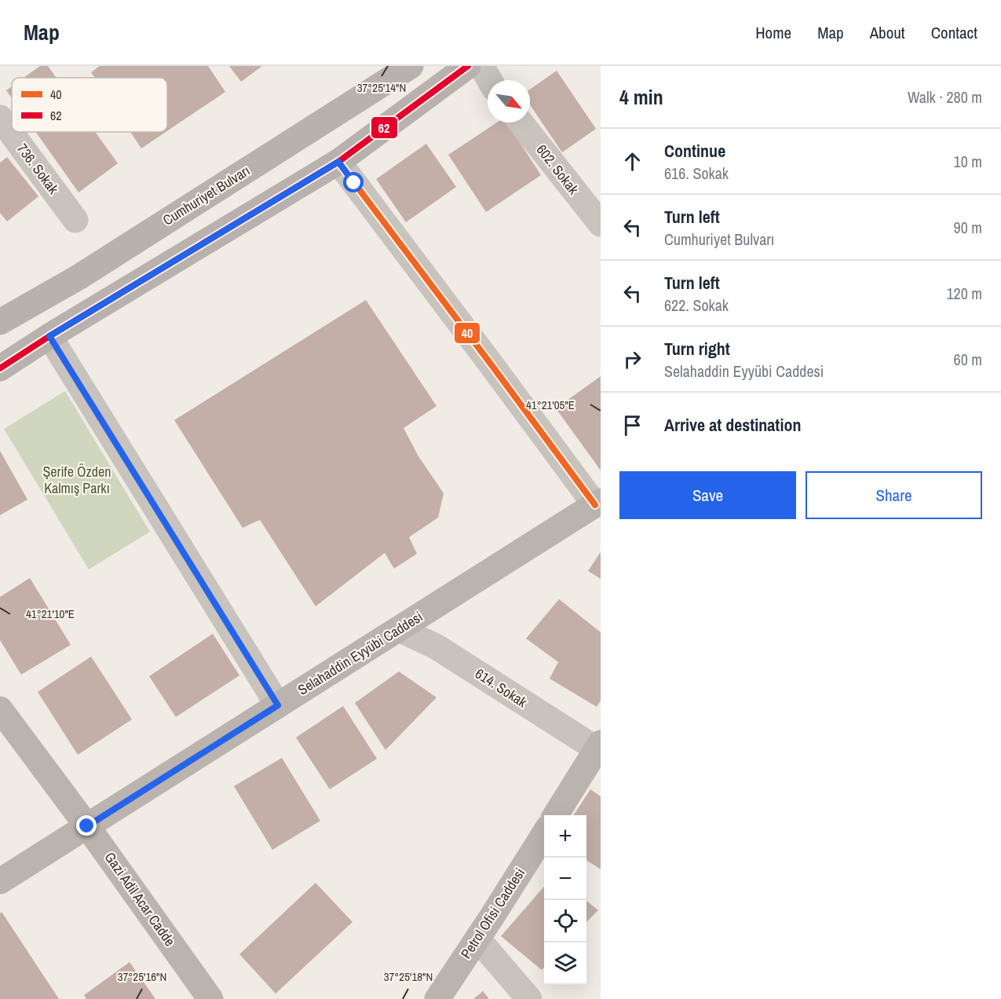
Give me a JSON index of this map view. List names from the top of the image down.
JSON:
{
  "streets": {
    "main road": ["Cumhuriyet Bulvarı"],
    "street": [
      "736. Sokak",
      "602. Sokak",
      "Selahaddin Eyyübi Caddesi",
      "614. Sokak",
      "Gazi Adil Acar Cadde",
      "Petrol Ofisi Caddesi"
    ]
  },
  "crossings": [
    ["Selahaddin Eyyübi Caddesi", "614. Sokak"],
    ["Selahaddin Eyyübi Caddesi", "Gazi Adil Acar Cadde"]
  ],
  "parks": ["Şerife Özden Kalmış Parkı"],
  "lines": ["transit line 62", "transit line 40"],
  "legend": ["40", "62"],
  "north": "bottom right",
  "page": {
    "header": "Map",
    "nav": [
      "Home",
      "Map",
      "About",
      "Contact"
    ],
    "heading": ["4 min", "Walk · 280 m"],
    "list": [
      ["Continue", "616. Sokak", "10 m"],
      ["Turn left", "Cumhuriyet Bulvarı", "90 m"],
      ["Turn left", "622. Sokak", "120 m"],
      ["Turn right", "Selahaddin Eyyübi Caddesi", "60 m"],
      "Arrive at destination"
    ],
    "buttons": ["Save", "Share"],
    "map_buttons": ["+", "−"]
  },
  "coordinates": [
    "37°25'14\"N",
    "41°21'05\"E",
    "41°21'10\"E",
    "37°25'16\"N",
    "37°25'18\"N"
  ]
}
